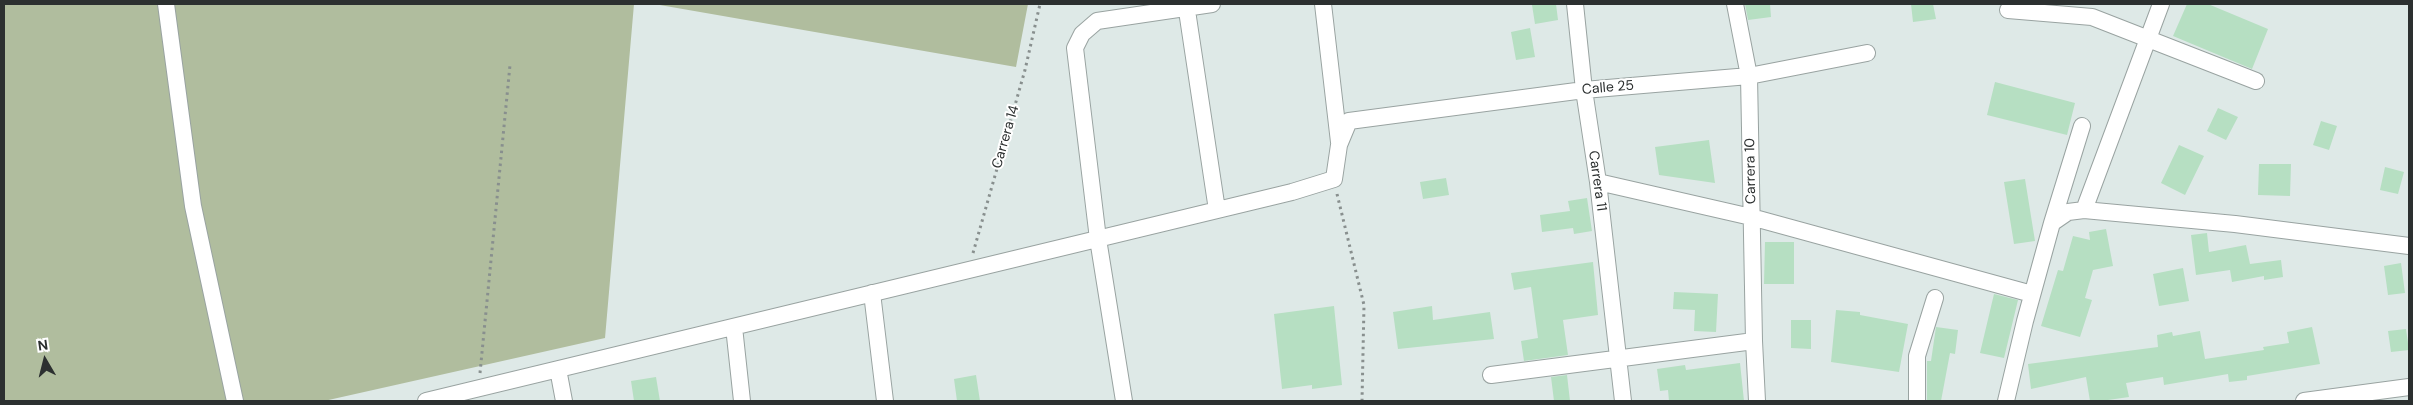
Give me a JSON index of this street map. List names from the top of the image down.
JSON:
{
  "streets": {
    "street": ["Calle 25", "Carrera 10", "Carrera 11"],
    "path": ["Carrera 14"]
  },
  "crossings": [
    ["Calle 25", "Carrera 10"],
    ["Calle 25", "Carrera 11"]
  ],
  "north": "top"
}
